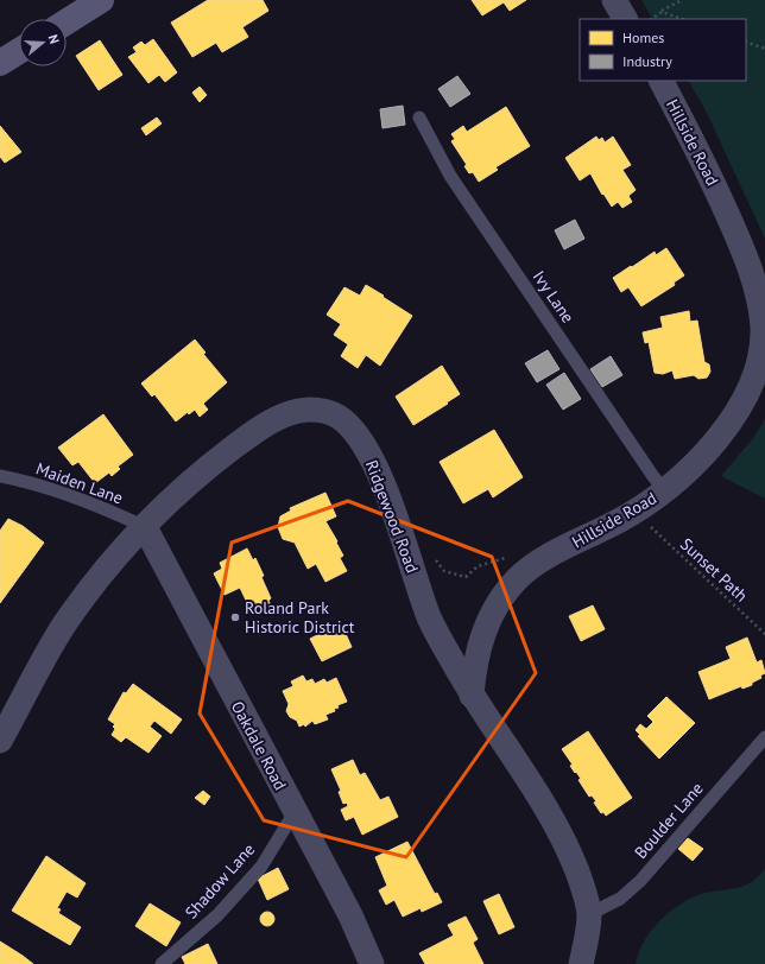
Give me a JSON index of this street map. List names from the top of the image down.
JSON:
{
  "streets": {
    "street": ["Hillside Road", "Ridgewood Road", "Oakdale Road"],
    "lane": [
      "Ivy Lane",
      "Maiden Lane",
      "Boulder Lane",
      "Shadow Lane"
    ],
    "path": ["Sunset Path"]
  },
  "crossings": [
    ["Hillside Road", "Ivy Lane"],
    ["Hillside Road", "Ridgewood Road"],
    ["Maiden Lane", "Ridgewood Road"],
    ["Maiden Lane", "Oakdale Road"],
    ["Ridgewood Road", "Oakdale Road"],
    ["Ridgewood Road", "Boulder Lane"],
    ["Oakdale Road", "Shadow Lane"]
  ],
  "places": ["Roland Park Historic District"],
  "legend": ["Homes", "Industry"],
  "north": "right"
}
